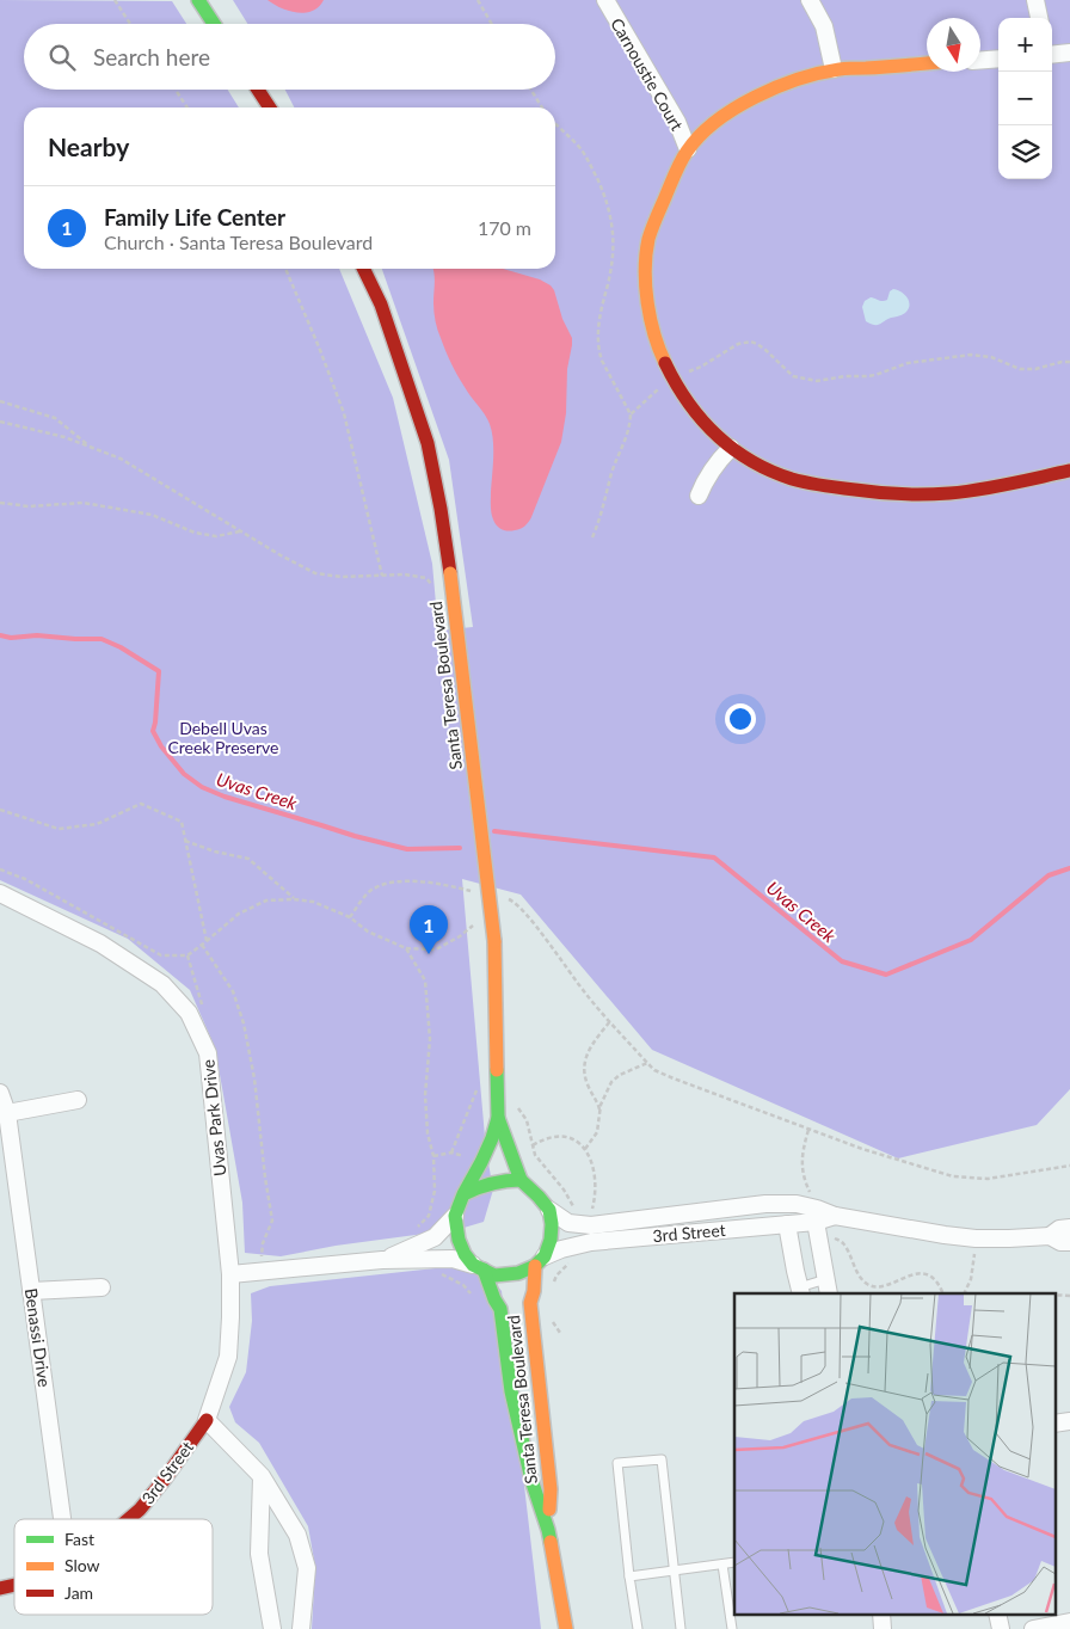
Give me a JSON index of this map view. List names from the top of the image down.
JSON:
{
  "streets": {
    "main road": ["Santa Teresa Boulevard", "3rd Street"],
    "street": ["Carnoustie Court", "Uvas Park Drive", "Benassi Drive"]
  },
  "crossings": [
    ["Santa Teresa Boulevard", "3rd Street"],
    ["Uvas Park Drive", "3rd Street"]
  ],
  "water": ["Uvas Creek"],
  "parks": ["Debell Uvas Creek Preserve"],
  "legend": ["Fast", "Slow", "Jam"],
  "north": "bottom",
  "page": {
    "map_buttons": ["+", "−"],
    "search": "Search here",
    "heading": "Nearby",
    "list": [
      {
        "mark": "1",
        "name": "Family Life Center",
        "note": "Church · Santa Teresa Boulevard",
        "value": "170 m"
      }
    ],
    "pins": "1"
  }
}
